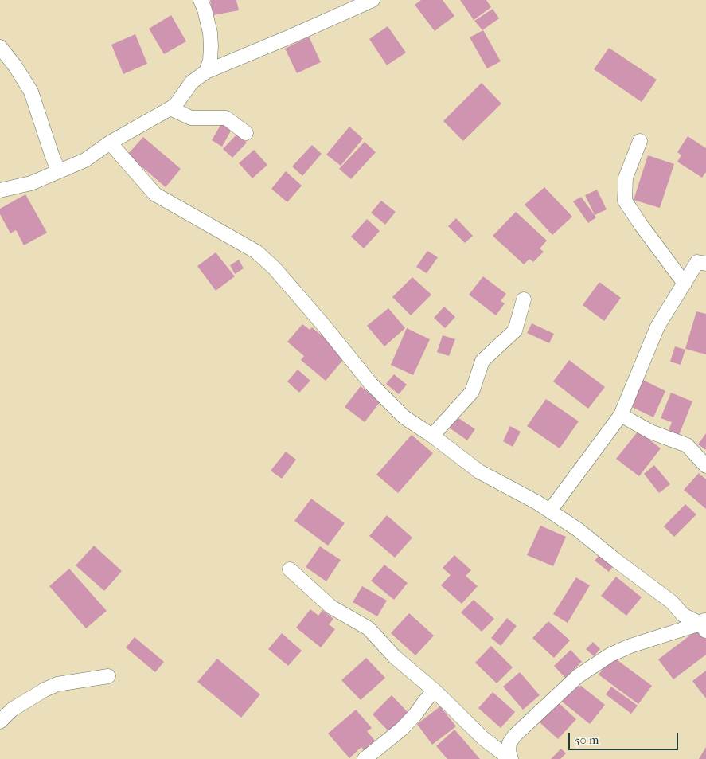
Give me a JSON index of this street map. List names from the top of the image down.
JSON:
{
  "scale_bar": "50 m"
}
